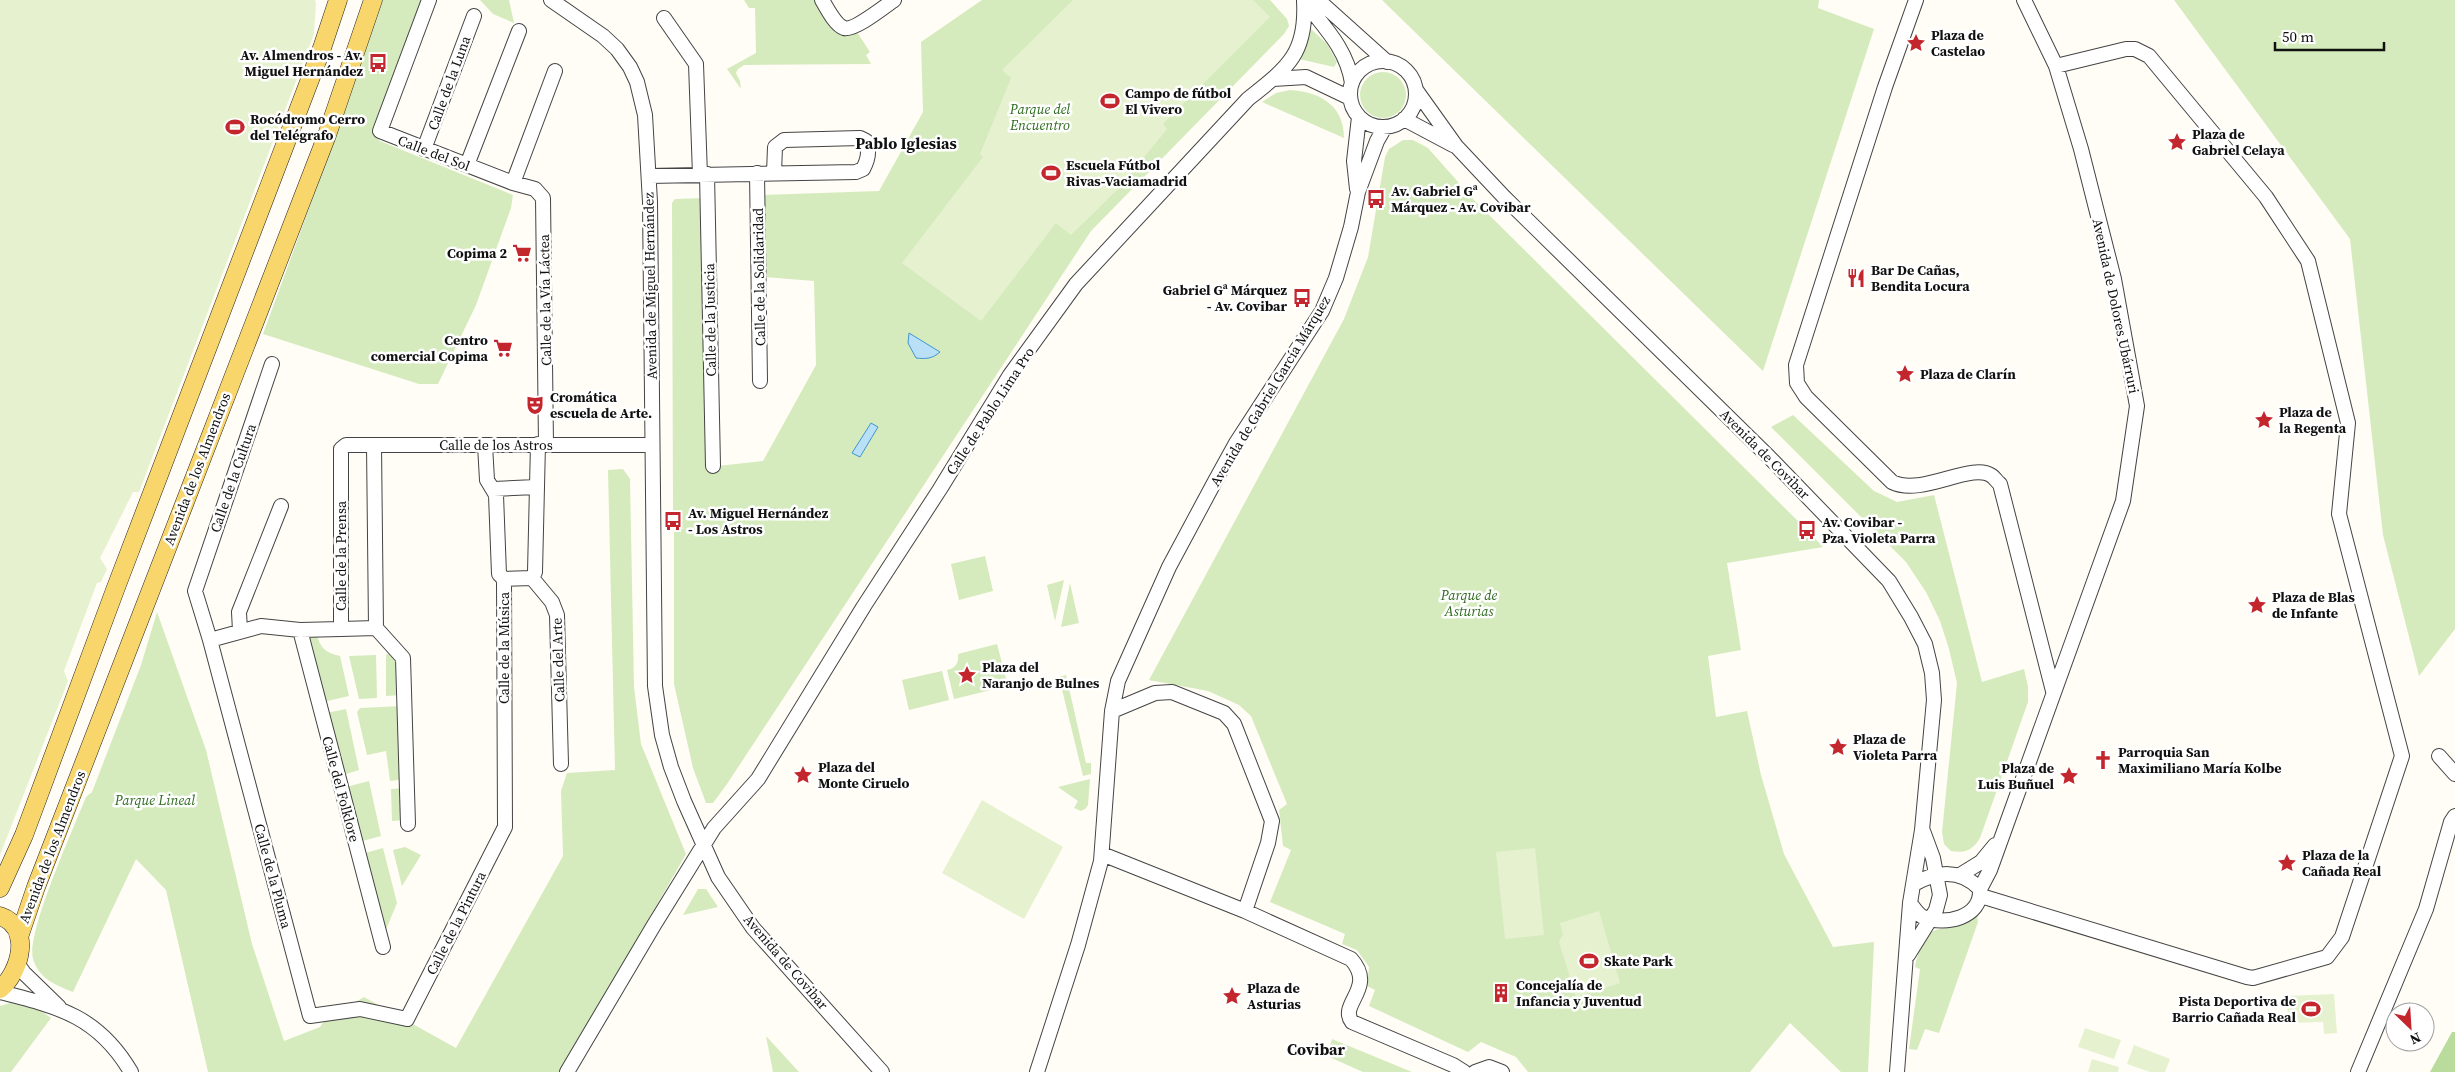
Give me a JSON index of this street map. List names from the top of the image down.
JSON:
{
  "streets": {
    "main road": ["Avenida de los Almendros"],
    "street": [
      "Calle de la Luna",
      "Calle del Sol",
      "Calle de la Solidaridad",
      "Avenida de Miguel Hernández",
      "Calle de la Vía Láctea",
      "Avenida de Dolores Ubárruri",
      "Calle de la Justicia",
      "Avenida de Gabriel García Márquez",
      "Calle de Pablo Lima Pro",
      "Calle de los Astros",
      "Avenida de Covibar",
      "Calle de la Cultura",
      "Calle de la Prensa",
      "Calle de la Música",
      "Calle del Arte",
      "Calle del Folklore",
      "Calle de la Pluma",
      "Calle de la Pintura"
    ]
  },
  "crossings": [
    ["Calle de la Luna", "Calle del Sol"],
    ["Calle del Sol", "Calle de la Vía Láctea"],
    ["Avenida de Miguel Hernández", "Calle de Pablo Lima Pro"],
    ["Avenida de Miguel Hernández", "Calle de los Astros"],
    ["Avenida de Miguel Hernández", "Avenida de Covibar"],
    ["Calle de la Vía Láctea", "Calle de los Astros"],
    ["Avenida de Dolores Ubárruri", "Avenida de Covibar"],
    ["Avenida de Gabriel García Márquez", "Avenida de Covibar"],
    ["Calle de Pablo Lima Pro", "Avenida de Covibar"],
    ["Calle de los Astros", "Calle de la Prensa"],
    ["Calle de los Astros", "Calle de la Música"],
    ["Calle de la Cultura", "Calle de la Pluma"],
    ["Calle de la Música", "Calle de la Pintura"],
    ["Calle de la Pluma", "Calle de la Pintura"]
  ],
  "districts": ["Pablo Iglesias", "Covibar"],
  "parks": ["Parque del Encuentro", "Parque de Asturias", "Parque Lineal"],
  "places": {
    "place": [
      "Plaza de Castelao",
      "Plaza de Gabriel Celaya",
      "Plaza de Clarín",
      "Plaza de la Regenta",
      "Plaza de Blas de Infante",
      "Plaza del Naranjo de Bulnes",
      "Plaza de Violeta Parra",
      "Plaza del Monte Ciruelo",
      "Plaza de Luis Buñuel",
      "Plaza de la Cañada Real",
      "Plaza de Asturias"
    ],
    "bus stop": [
      "Av. Almendros - Av. Miguel Hernández",
      "Av. Gabriel Gª Márquez - Av. Covibar",
      "Gabriel Gª Márquez - Av. Covibar",
      "Av. Miguel Hernández - Los Astros",
      "Av. Covibar - Pza. Violeta Parra"
    ],
    "sports": [
      "Campo de fútbol El Vivero",
      "Rocódromo Cerro del Telégrafo",
      "Escuela Fútbol Rivas-Vaciamadrid",
      "Skate Park",
      "Pista Deportiva de Barrio Cañada Real"
    ],
    "supermarket": ["Copima 2", "Centro comercial Copima"],
    "restaurant": ["Bar De Cañas, Bendita Locura"],
    "theatre": ["Cromática escuela de Arte."],
    "church": ["Parroquia San Maximiliano María Kolbe"],
    "building": ["Concejalía de Infancia y Juventud"]
  },
  "scale_bar": "50 m",
  "north": "bottom right"
}
